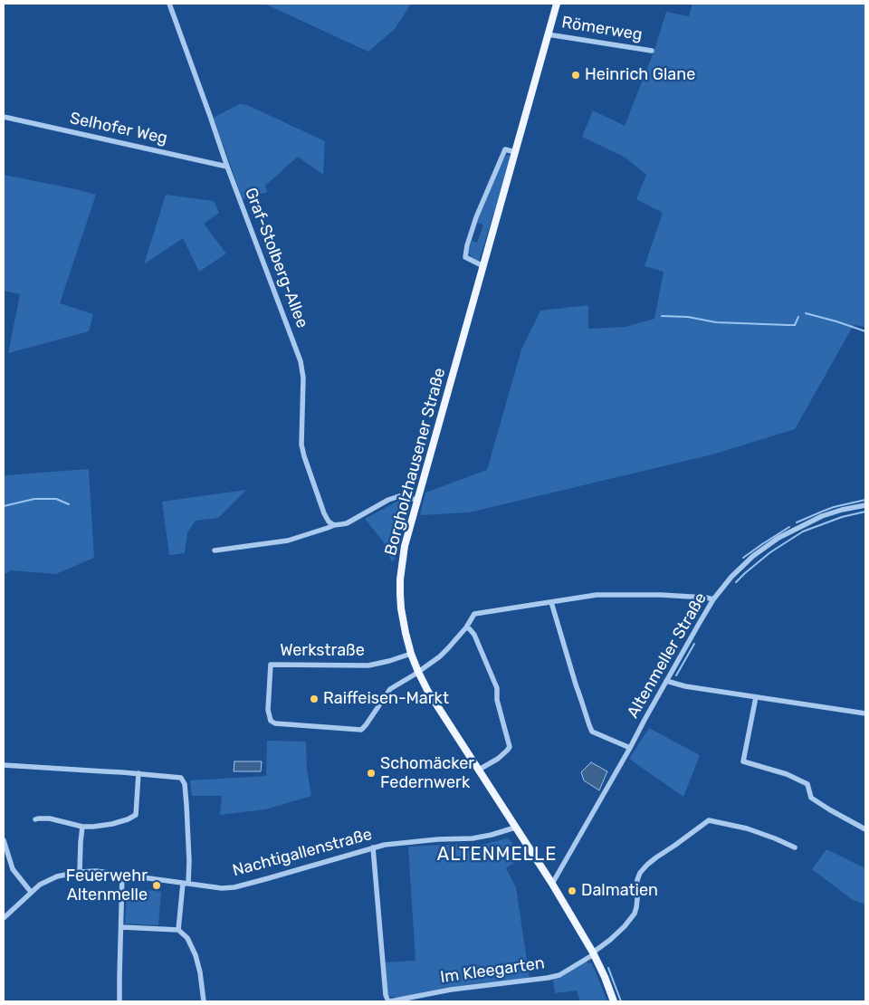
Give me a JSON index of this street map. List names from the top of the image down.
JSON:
{
  "streets": {
    "main road": ["Borgholzhausener Straße"],
    "street": [
      "Römerweg",
      "Selhofer Weg",
      "Graf-Stolberg-Allee",
      "Werkstraße",
      "Altenmeller Straße",
      "Nachtigallenstraße",
      "Im Kleegarten"
    ]
  },
  "crossings": [
    ["Römerweg", "Borgholzhausener Straße"],
    ["Selhofer Weg", "Graf-Stolberg-Allee"],
    ["Borgholzhausener Straße", "Werkstraße"],
    ["Borgholzhausener Straße", "Altenmeller Straße"],
    ["Borgholzhausener Straße", "Nachtigallenstraße"],
    ["Borgholzhausener Straße", "Im Kleegarten"],
    ["Nachtigallenstraße", "Im Kleegarten"]
  ],
  "districts": ["ALTENMELLE"],
  "places": [
    "Heinrich Glane",
    "Raiffeisen-Markt",
    "Schomäcker Federnwerk",
    "Feuerwehr Altenmelle",
    "Dalmatien"
  ]
}
